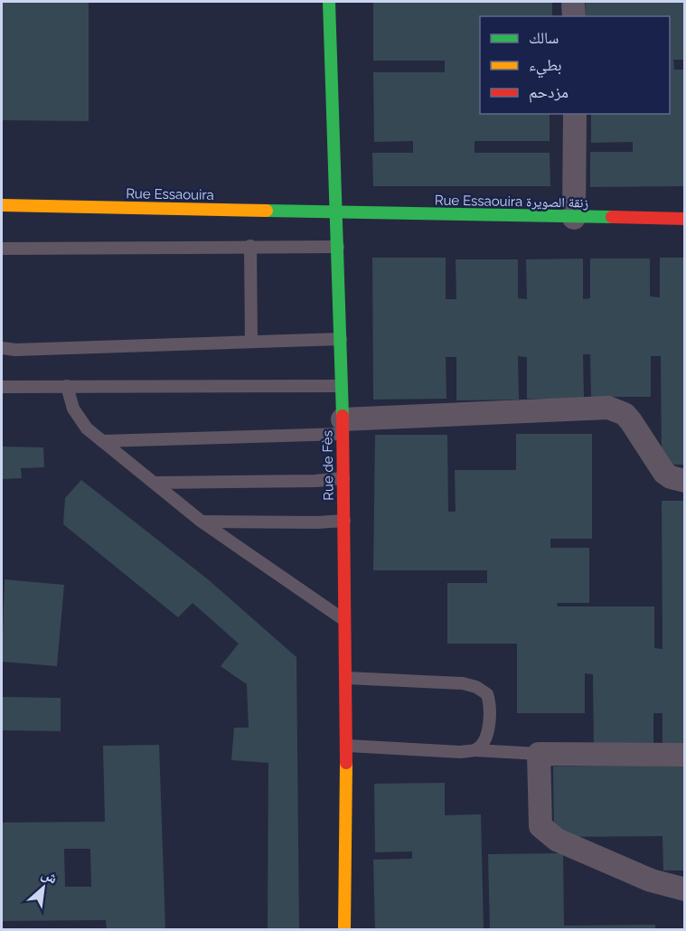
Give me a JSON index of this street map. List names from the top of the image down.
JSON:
{
  "streets": {
    "street": ["Rue Essaouira", "Rue Essaouira زنقة الصويرة", "Rue de Fès"]
  },
  "crossings": [
    ["Rue Essaouira", "Rue Essaouira زنقة الصويرة"],
    ["Rue Essaouira", "Rue de Fès"],
    ["Rue Essaouira زنقة الصويرة", "Rue de Fès"]
  ],
  "legend": ["سالك", "بطيء", "مزدحم"],
  "north": "top right"
}
